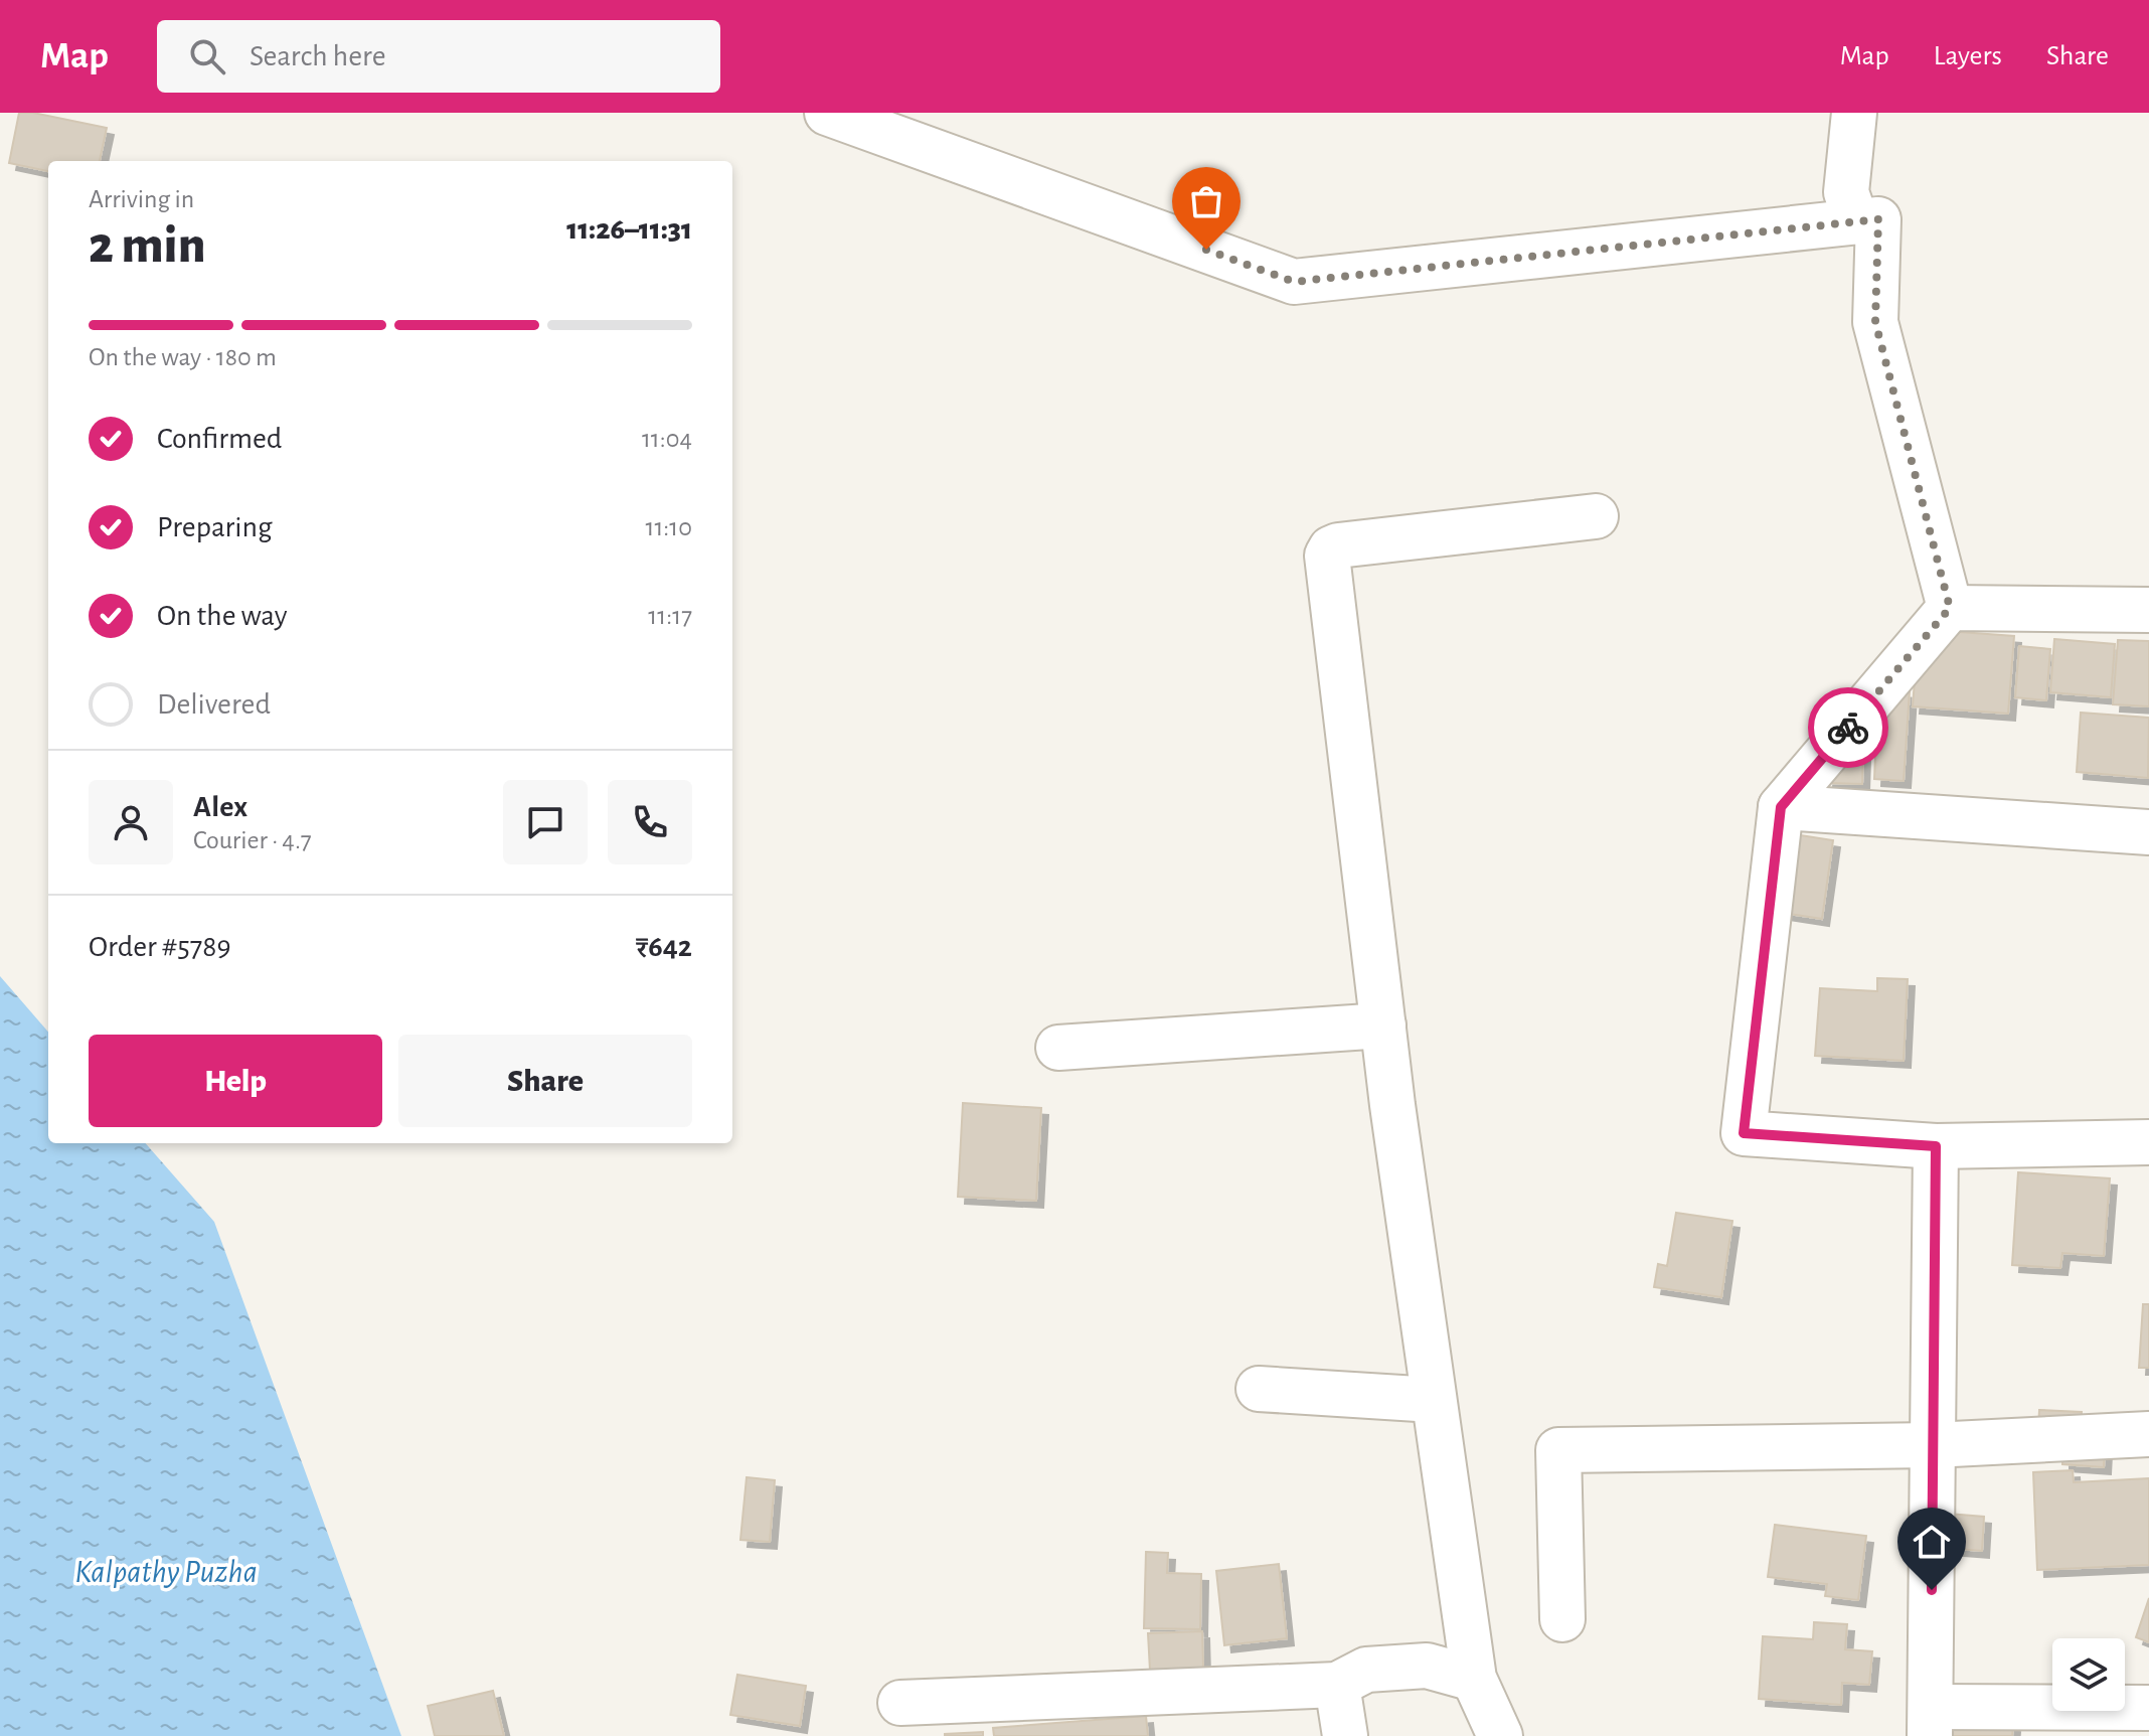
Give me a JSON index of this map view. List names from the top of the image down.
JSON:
{
  "water": ["Kalpathy Puzha"],
  "page": {
    "header": "Map",
    "search": "Search here",
    "nav": ["Map", "Layers", "Share"],
    "heading": ["2 min", "Arriving in", "11:26–11:31"],
    "panel": [
      "Alex",
      "Courier · 4.7",
      "Order #5789",
      "₹642"
    ],
    "bar": "On the way · 180 m",
    "list": [
      ["Confirmed", "11:04"],
      ["Preparing", "11:10"],
      ["On the way", "11:17"],
      "Delivered"
    ],
    "buttons": ["Help", "Share"]
  }
}
